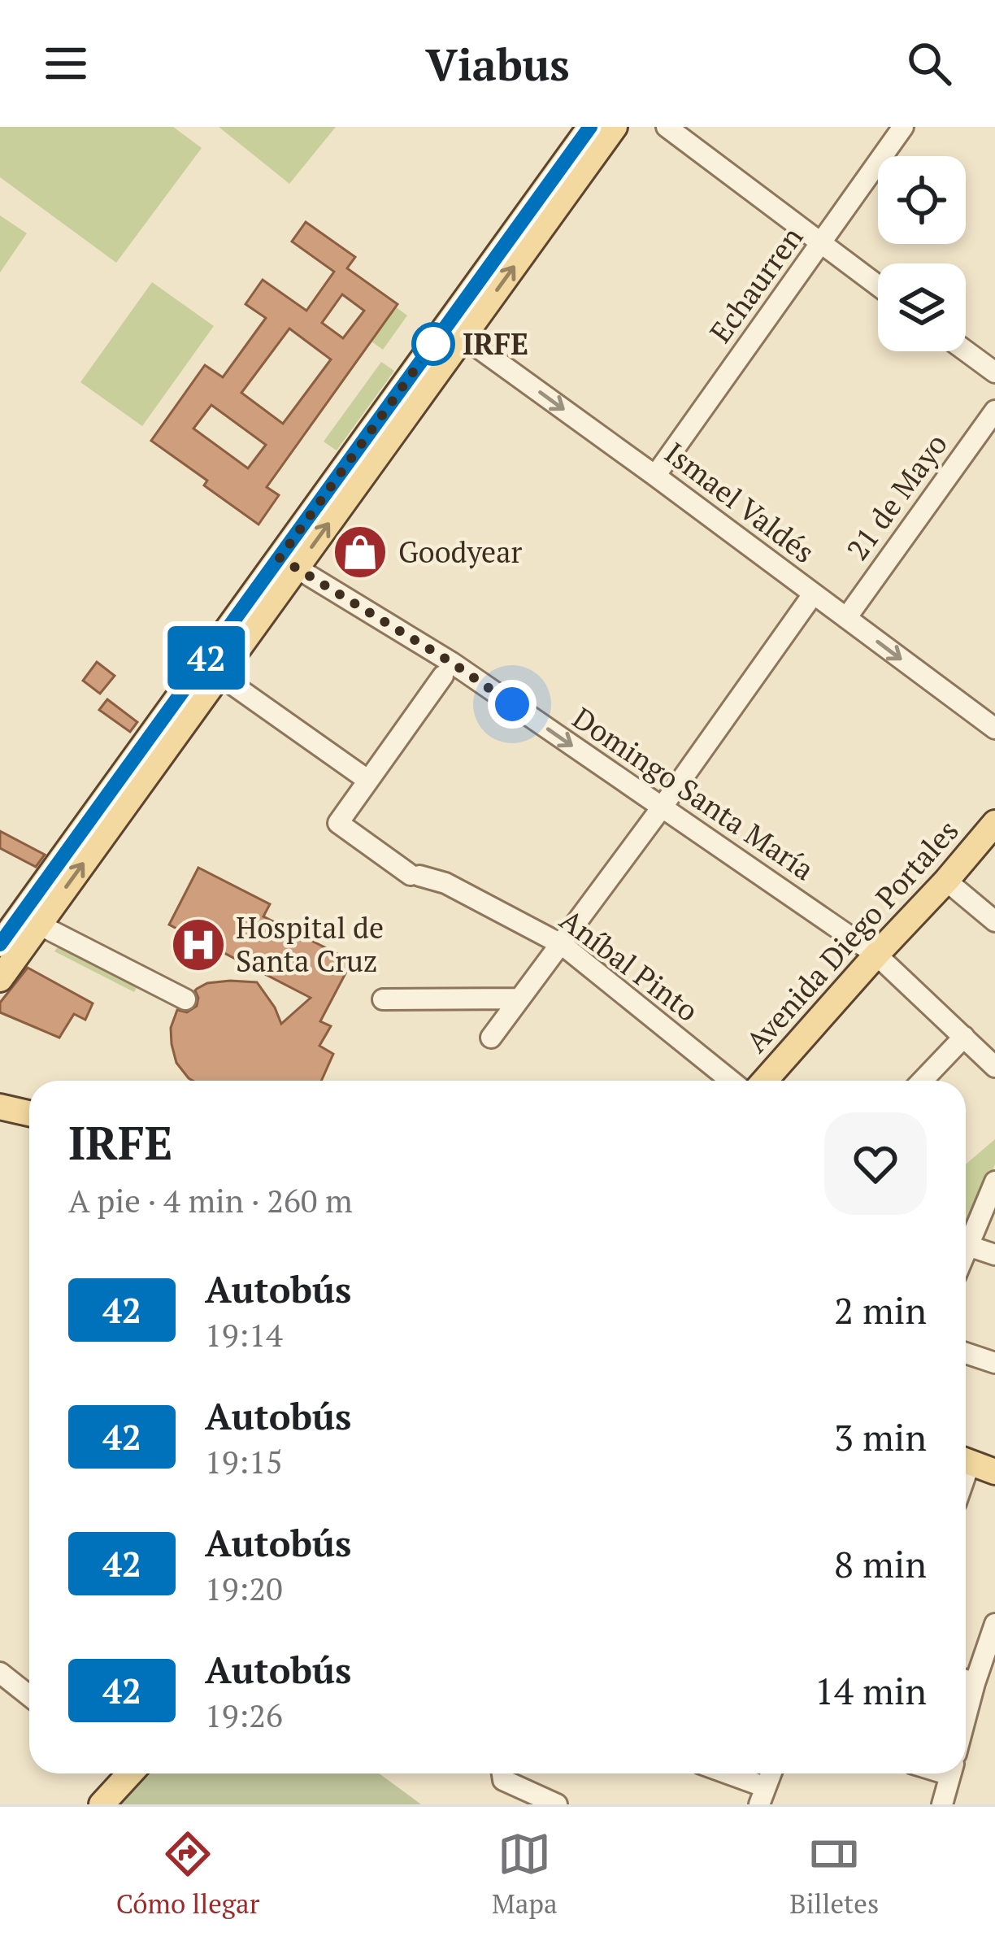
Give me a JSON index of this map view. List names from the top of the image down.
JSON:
{
  "streets": {
    "main road": ["Avenida Diego Portales"],
    "street": [
      "Echaurren",
      "21 de Mayo",
      "Ismael Valdés",
      "Domingo Santa María",
      "Aníbal Pinto"
    ]
  },
  "crossings": [
    ["Echaurren", "Ismael Valdés"],
    ["21 de Mayo", "Ismael Valdés"],
    ["Domingo Santa María", "Avenida Diego Portales"]
  ],
  "one_way": ["Ismael Valdés"],
  "places": {
    "other": ["IRFE"],
    "shop": ["Goodyear"],
    "hospital": ["Hospital de Santa Cruz"]
  },
  "lines": ["bus line 42"],
  "page": {
    "header": "Viabus",
    "on_map": "42",
    "heading": ["IRFE", "A pie · 4 min · 260 m"],
    "list": [
      {
        "mark": "42",
        "name": "Autobús",
        "note": "19:14",
        "value": "2 min"
      },
      {
        "mark": "42",
        "name": "Autobús",
        "note": "19:15",
        "value": "3 min"
      },
      {
        "mark": "42",
        "name": "Autobús",
        "note": "19:20",
        "value": "8 min"
      },
      {
        "mark": "42",
        "name": "Autobús",
        "note": "19:26",
        "value": "14 min"
      }
    ],
    "tabs": ["Cómo llegar", "Mapa", "Billetes"]
  }
}
